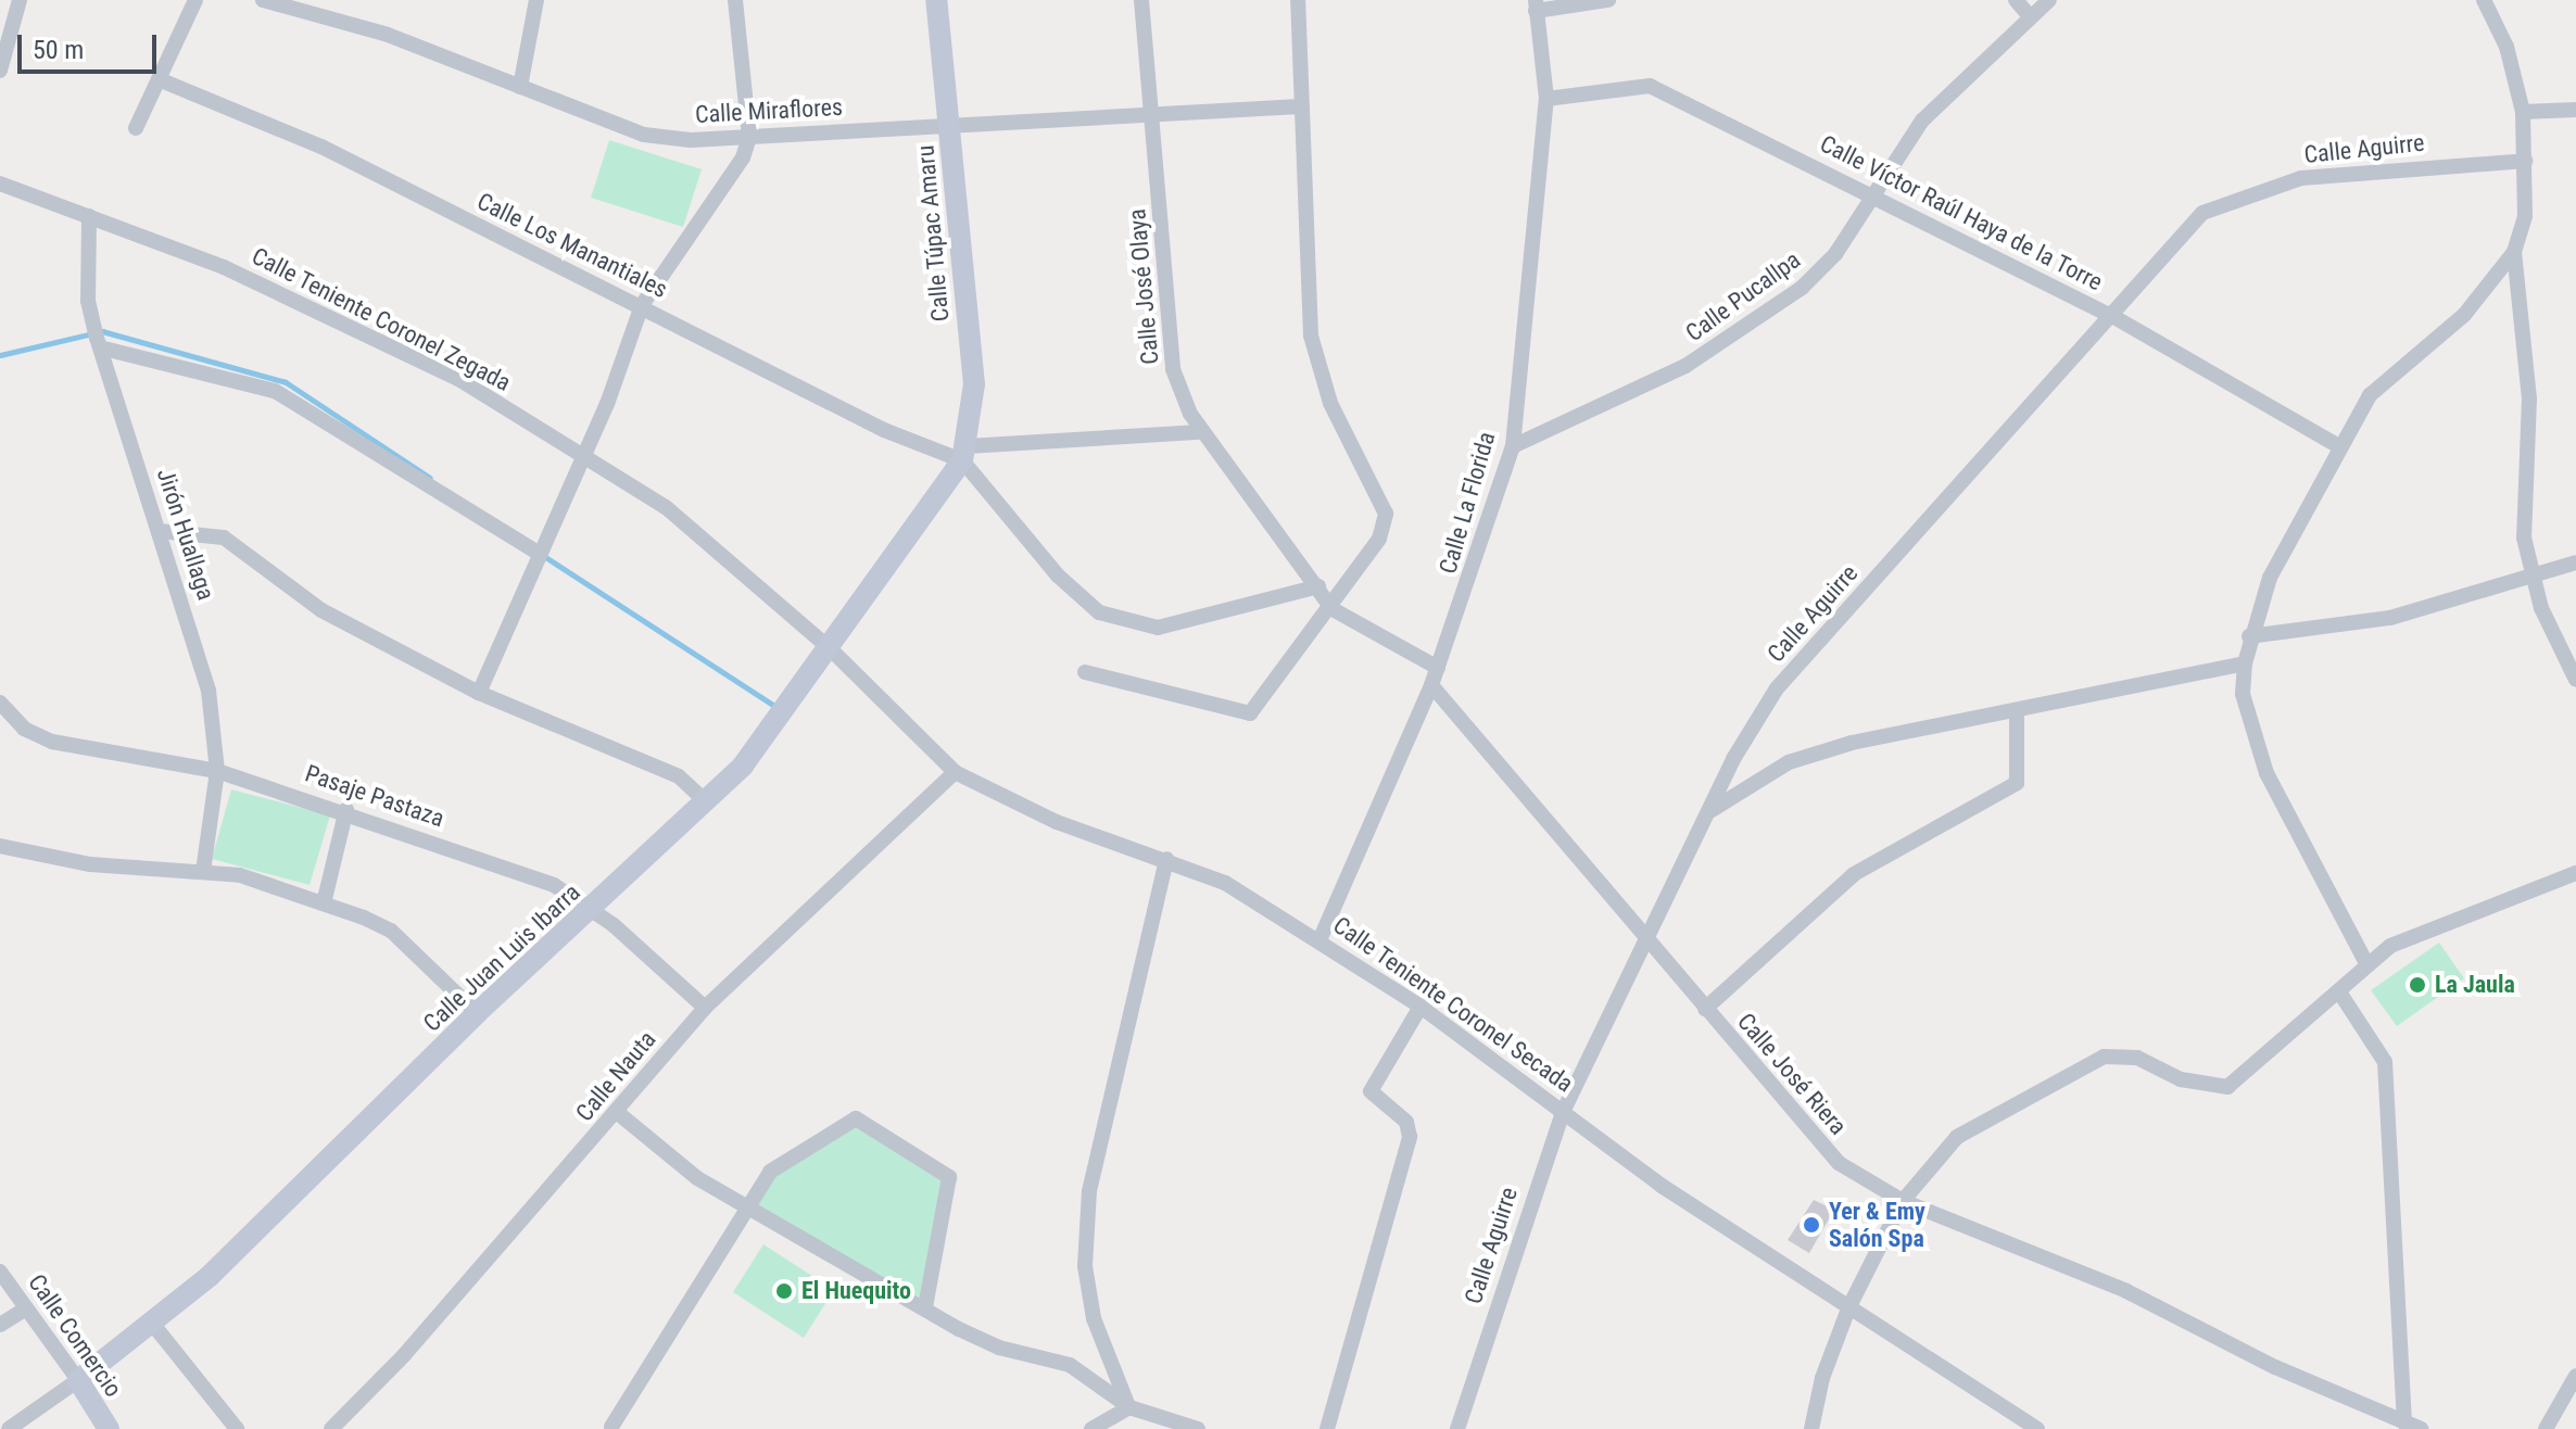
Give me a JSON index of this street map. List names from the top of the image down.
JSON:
{
  "streets": {
    "street": [
      "Calle Miraflores",
      "Calle Aguirre",
      "Calle Víctor Raúl Haya de la Torre",
      "Calle Túpac Amaru",
      "Calle Los Manantiales",
      "Calle José Olaya",
      "Calle Pucallpa",
      "Calle Teniente Coronel Zegada",
      "Calle La Florida",
      "Jirón Huallaga",
      "Pasaje Pastaza",
      "Calle Juan Luis Ibarra",
      "Calle Teniente Coronel Secada",
      "Calle José Riera",
      "Calle Nauta",
      "Calle Comercio"
    ]
  },
  "crossings": [
    ["Calle Miraflores", "Calle Túpac Amaru"],
    ["Calle Miraflores", "Calle José Olaya"],
    ["Calle Aguirre", "Calle Víctor Raúl Haya de la Torre"],
    ["Calle Aguirre", "Calle Teniente Coronel Secada"],
    ["Calle Aguirre", "Calle José Riera"],
    ["Calle Víctor Raúl Haya de la Torre", "Calle Pucallpa"],
    ["Calle Víctor Raúl Haya de la Torre", "Calle La Florida"],
    ["Calle Túpac Amaru", "Calle Los Manantiales"],
    ["Calle Túpac Amaru", "Calle Juan Luis Ibarra"],
    ["Calle Los Manantiales", "Calle Juan Luis Ibarra"],
    ["Calle José Olaya", "Calle La Florida"],
    ["Calle Pucallpa", "Calle La Florida"],
    ["Calle Teniente Coronel Zegada", "Jirón Huallaga"],
    ["Calle Teniente Coronel Zegada", "Calle Juan Luis Ibarra"],
    ["Calle Teniente Coronel Zegada", "Calle Teniente Coronel Secada"],
    ["Calle La Florida", "Calle Teniente Coronel Secada"],
    ["Calle La Florida", "Calle José Riera"],
    ["Jirón Huallaga", "Pasaje Pastaza"],
    ["Pasaje Pastaza", "Calle Juan Luis Ibarra"],
    ["Pasaje Pastaza", "Calle Nauta"],
    ["Calle Juan Luis Ibarra", "Calle Teniente Coronel Secada"],
    ["Calle Juan Luis Ibarra", "Calle Comercio"],
    ["Calle Teniente Coronel Secada", "Calle Nauta"]
  ],
  "places": ["La Jaula", "Yer & Emy Salón Spa", "El Huequito"],
  "scale_bar": "50 m"
}
